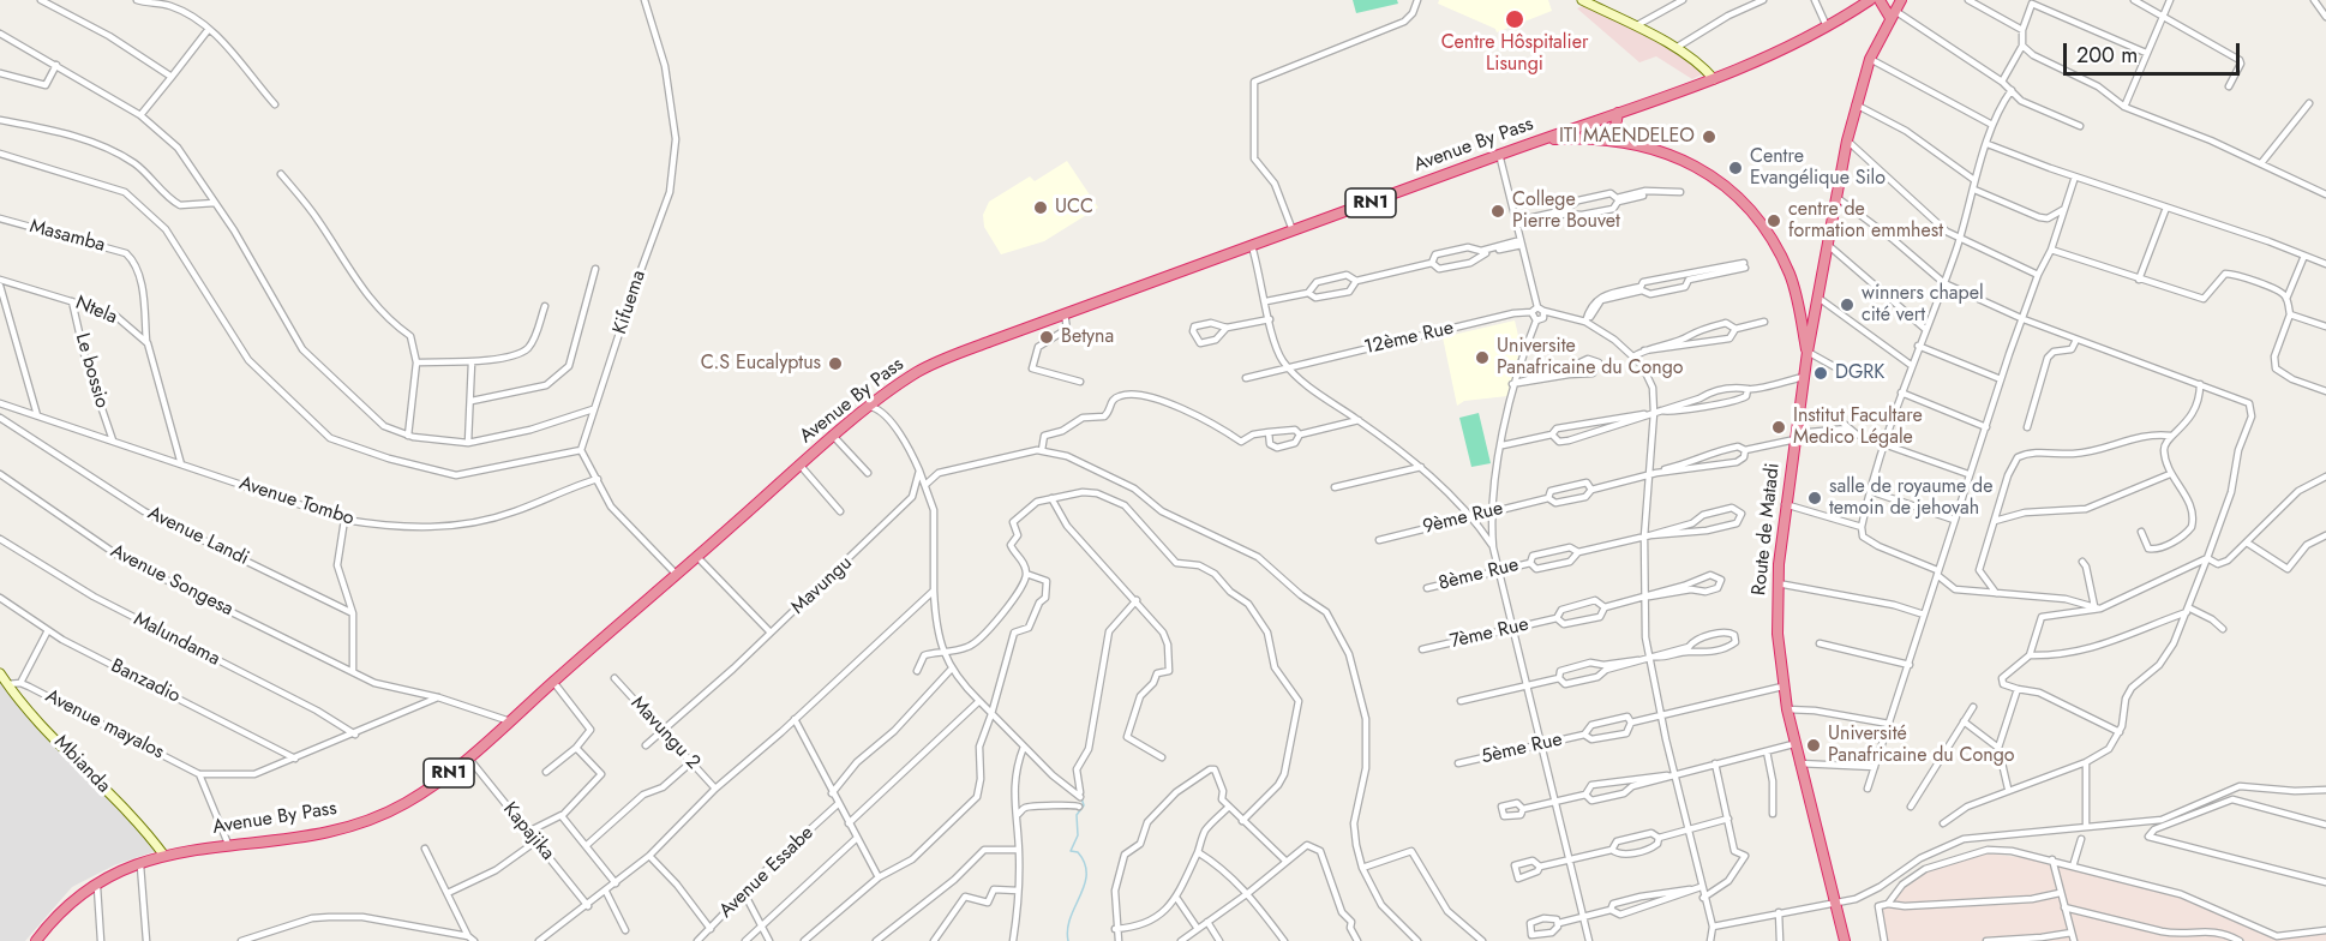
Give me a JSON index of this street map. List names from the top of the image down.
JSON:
{
  "streets": {
    "highway": ["Avenue By Pass", "RN1", "Route de Matadi"],
    "street": [
      "Masamba",
      "Kifuema",
      "Ntela",
      "12ème Rue",
      "Le bossio",
      "Avenue Tombo",
      "9ème Rue",
      "Avenue Landi",
      "8ème Rue",
      "Avenue Songesa",
      "Mavungu",
      "7ème Rue",
      "Malundama",
      "Banzadio",
      "Avenue mayalos",
      "Mavungu 2",
      "5ème Rue",
      "Mbianda",
      "Kapajika",
      "Avenue Essabe"
    ]
  },
  "crossings": [
    ["Avenue By Pass", "Avenue Songesa"],
    ["Avenue By Pass", "Mbianda"],
    ["Avenue By Pass", "Kapajika"],
    ["Masamba", "Ntela"],
    ["Ntela", "Le bossio"],
    ["Le bossio", "Avenue Tombo"],
    ["Mavungu", "Mavungu 2"],
    ["Avenue mayalos", "Mbianda"]
  ],
  "places": [
    "Centre Hôspitalier Lisungi",
    "ITI MAENDELEO",
    "Centre Evangélique Silo",
    "UCC",
    "College Pierre Bouvet",
    "centre de formation emmhest",
    "winners chapel cité vert",
    "Betyna",
    "Universite Panafricaine du Congo",
    "C.S Eucalyptus",
    "DGRK",
    "Institut Facultare Medico Légale",
    "salle de royaume de temoin de jehovah",
    "Université Panafricaine du Congo"
  ],
  "scale_bar": "200 m"
}
